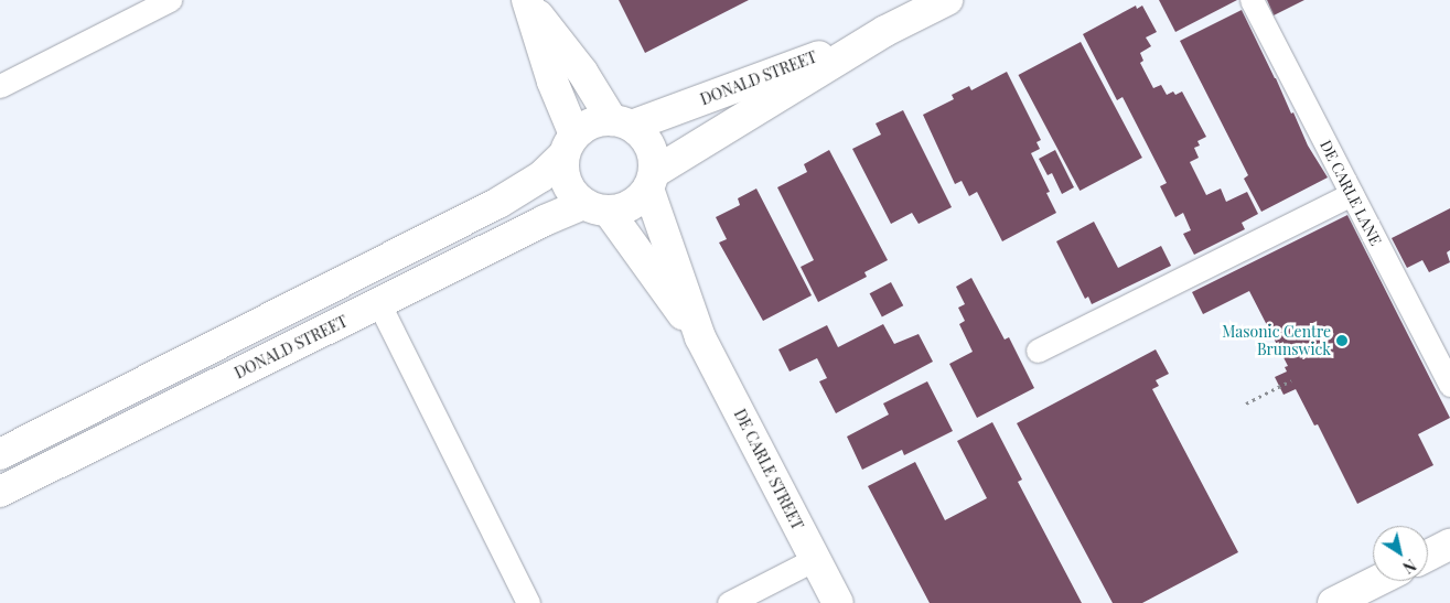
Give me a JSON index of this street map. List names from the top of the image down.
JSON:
{
  "streets": {
    "street": ["DONALD STREET", "DE CARLE STREET"],
    "lane": ["DE CARLE LANE"]
  },
  "crossings": [
    ["DONALD STREET", "DE CARLE STREET"]
  ],
  "places": ["Masonic Centre Brunswick"],
  "north": "bottom right"
}
